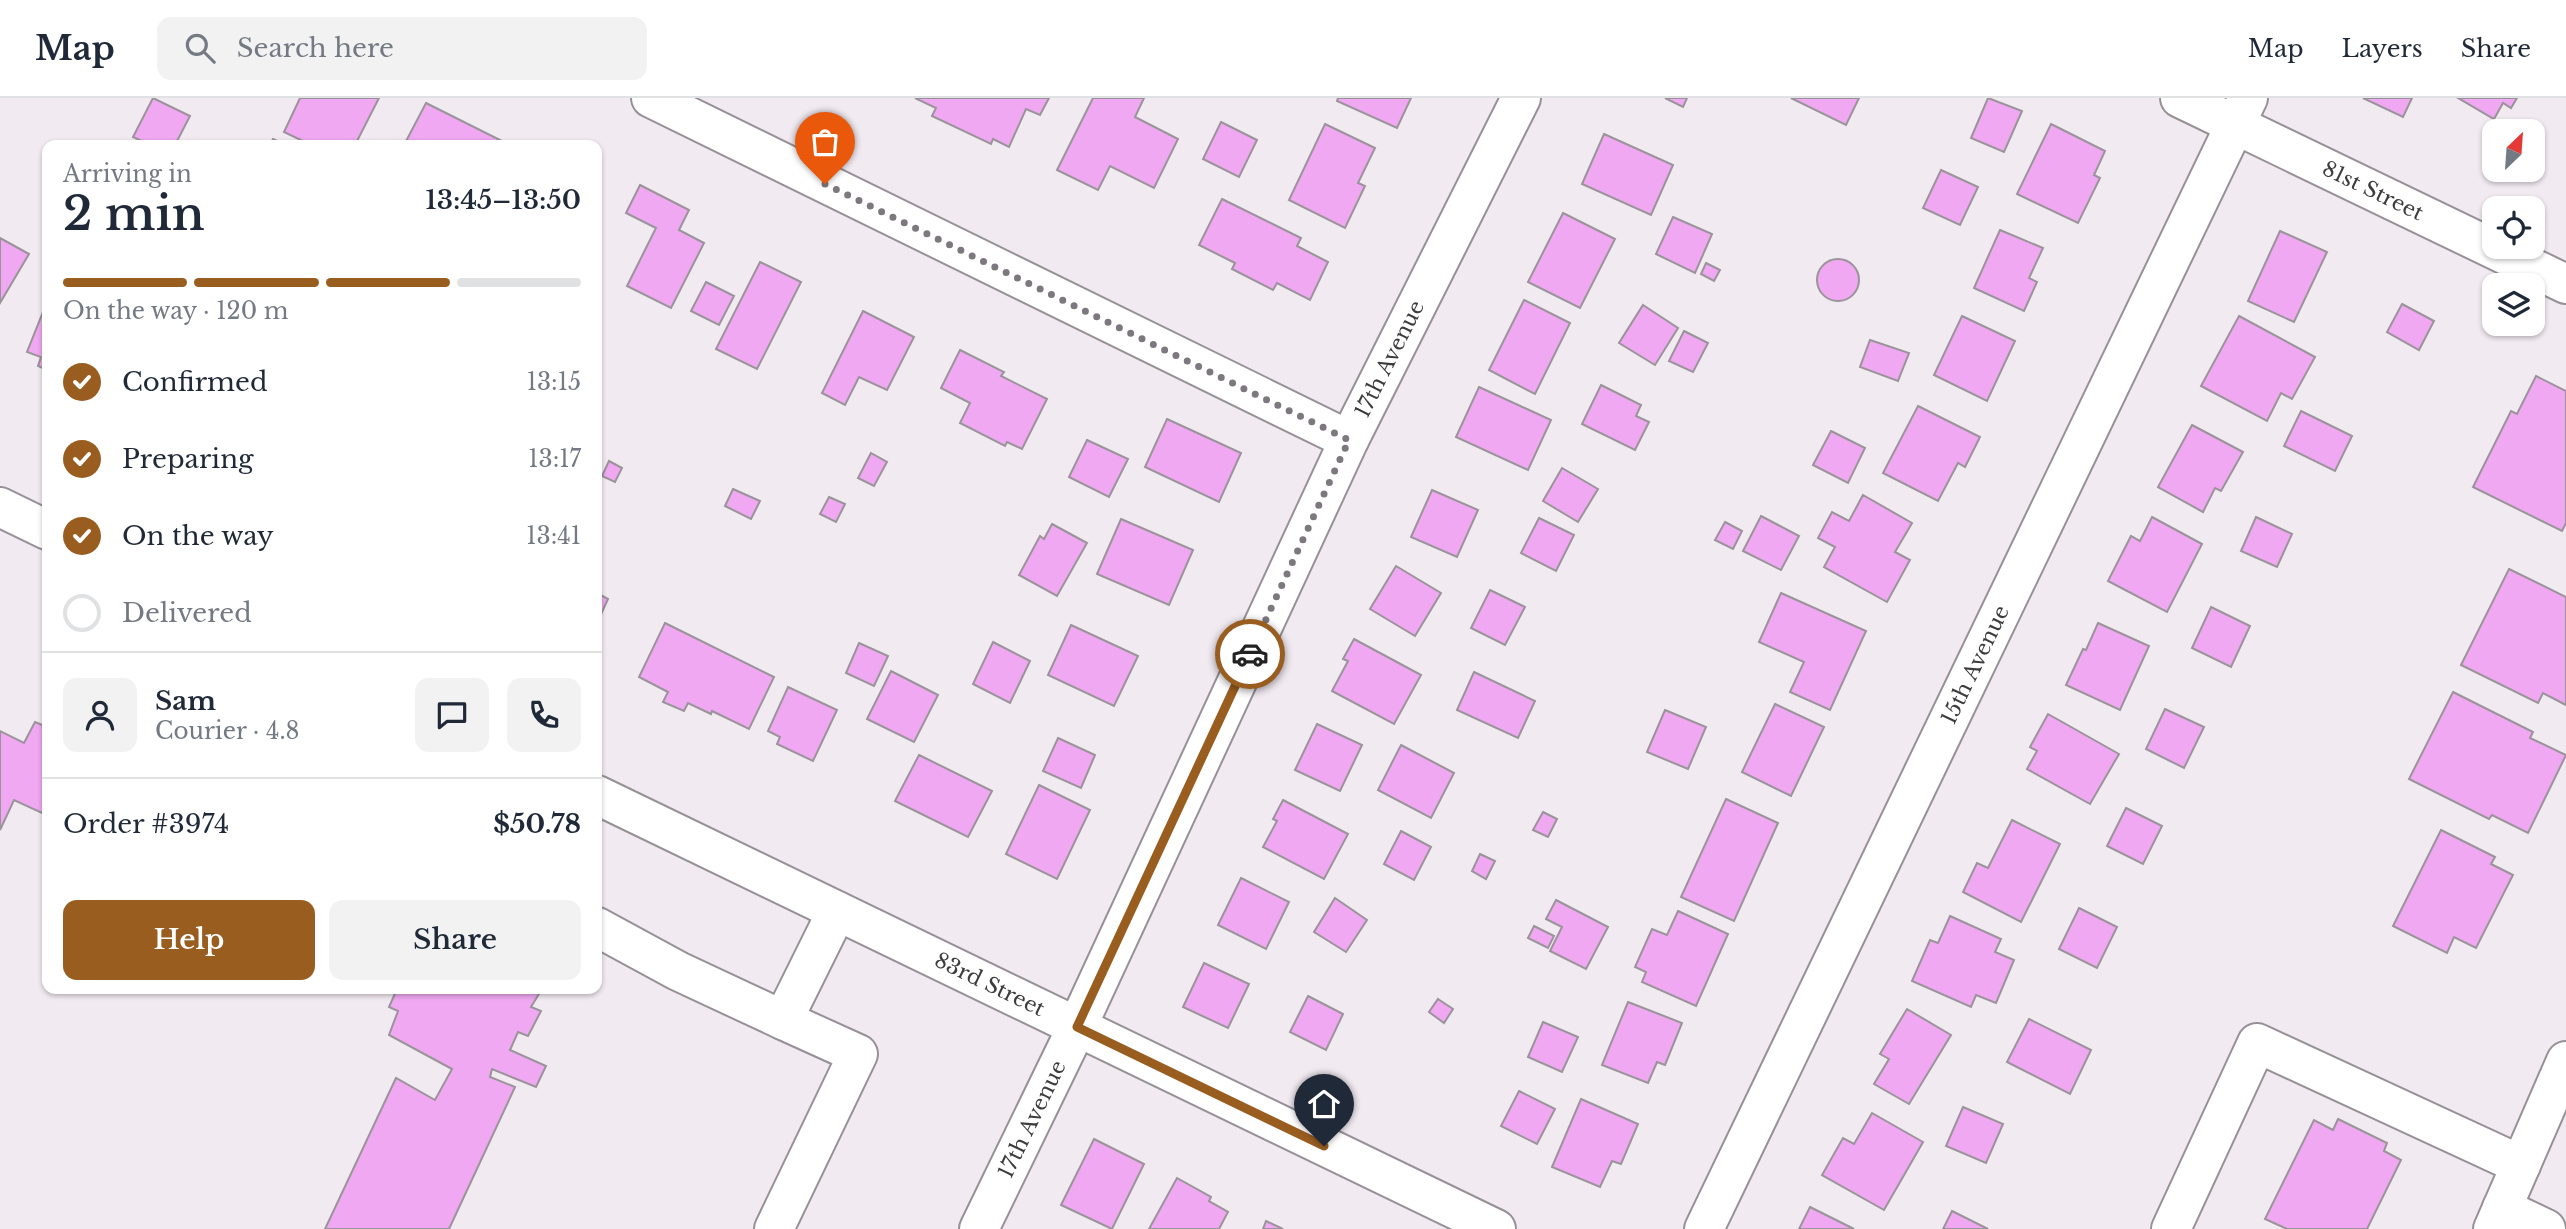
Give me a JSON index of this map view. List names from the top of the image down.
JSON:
{
  "streets": {
    "street": [
      "81st Street",
      "17th Avenue",
      "15th Avenue",
      "83rd Street"
    ]
  },
  "crossings": [
    ["81st Street", "15th Avenue"],
    ["17th Avenue", "83rd Street"]
  ],
  "north": "top right",
  "page": {
    "header": "Map",
    "search": "Search here",
    "nav": ["Map", "Layers", "Share"],
    "heading": ["2 min", "Arriving in", "13:45–13:50"],
    "panel": [
      "Sam",
      "Courier · 4.8",
      "Order #3974",
      "$50.78"
    ],
    "bar": "On the way · 120 m",
    "list": [
      ["Confirmed", "13:15"],
      ["Preparing", "13:17"],
      ["On the way", "13:41"],
      "Delivered"
    ],
    "buttons": ["Help", "Share"]
  }
}
